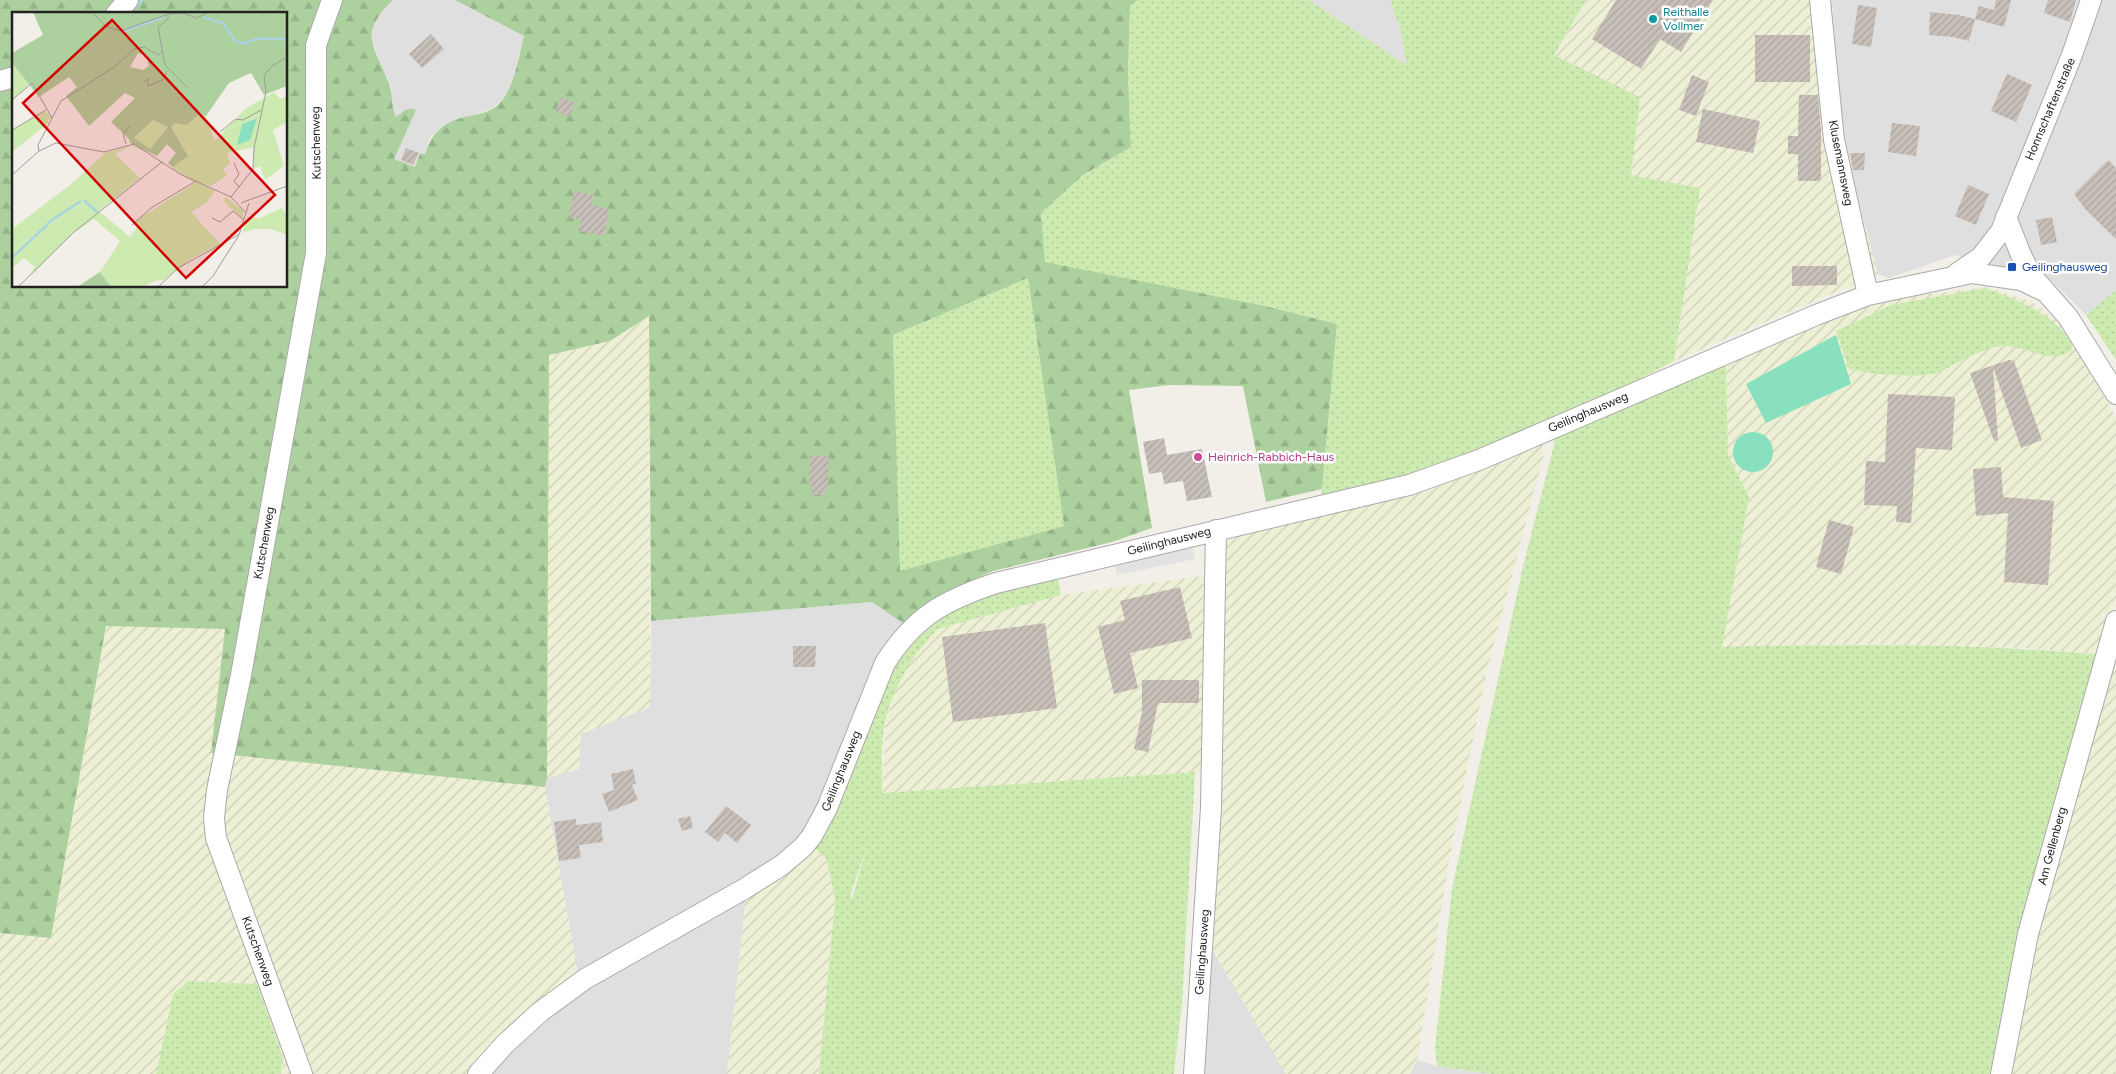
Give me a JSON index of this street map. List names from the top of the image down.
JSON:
{
  "streets": {
    "street": [
      "Honnschaftenstraße",
      "Kutschenweg",
      "Klusemannsweg",
      "Geilinghausweg",
      "Am Gellenberg"
    ]
  },
  "crossings": [
    ["Honnschaftenstraße", "Geilinghausweg"],
    ["Klusemannsweg", "Geilinghausweg"]
  ],
  "places": {
    "other": ["Reithalle Vollmer", "Heinrich-Rabbich-Haus"],
    "transit": ["Geilinghausweg"]
  }
}
